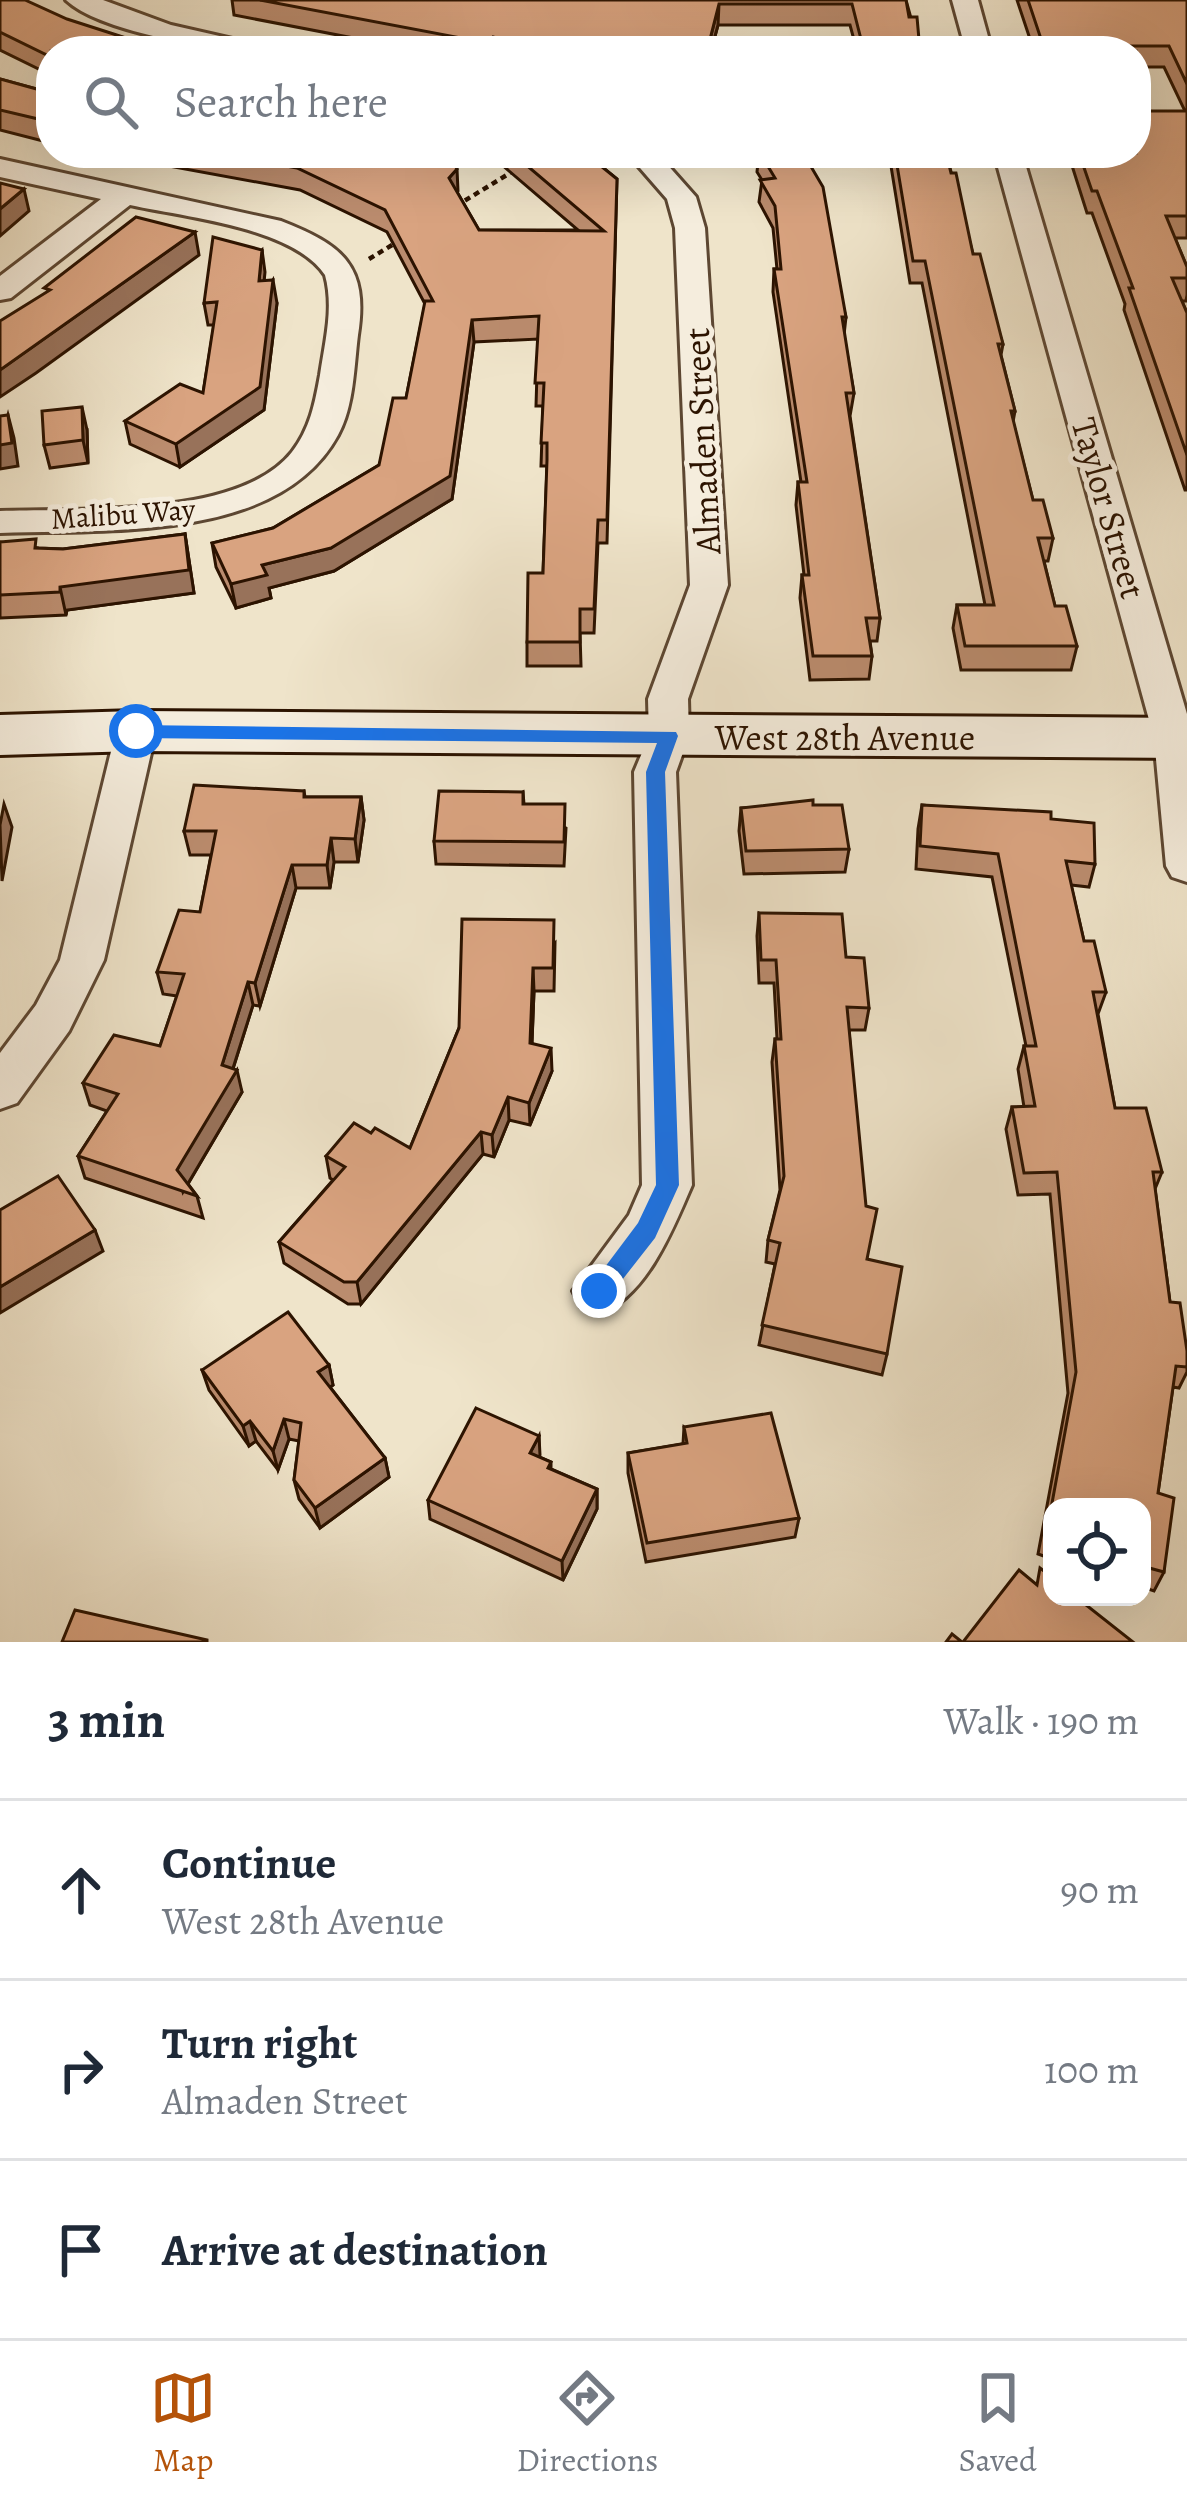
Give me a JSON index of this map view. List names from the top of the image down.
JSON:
{
  "streets": {
    "main road": ["West 28th Avenue"],
    "street": ["Almaden Street", "Taylor Street", "Malibu Way"]
  },
  "crossings": [
    ["Almaden Street", "West 28th Avenue"],
    ["Taylor Street", "West 28th Avenue"]
  ],
  "page": {
    "search": "Search here",
    "heading": ["3 min", "Walk · 190 m"],
    "list": [
      ["Continue", "West 28th Avenue", "90 m"],
      ["Turn right", "Almaden Street", "100 m"],
      "Arrive at destination"
    ],
    "nav": ["Map", "Directions", "Saved"]
  }
}
